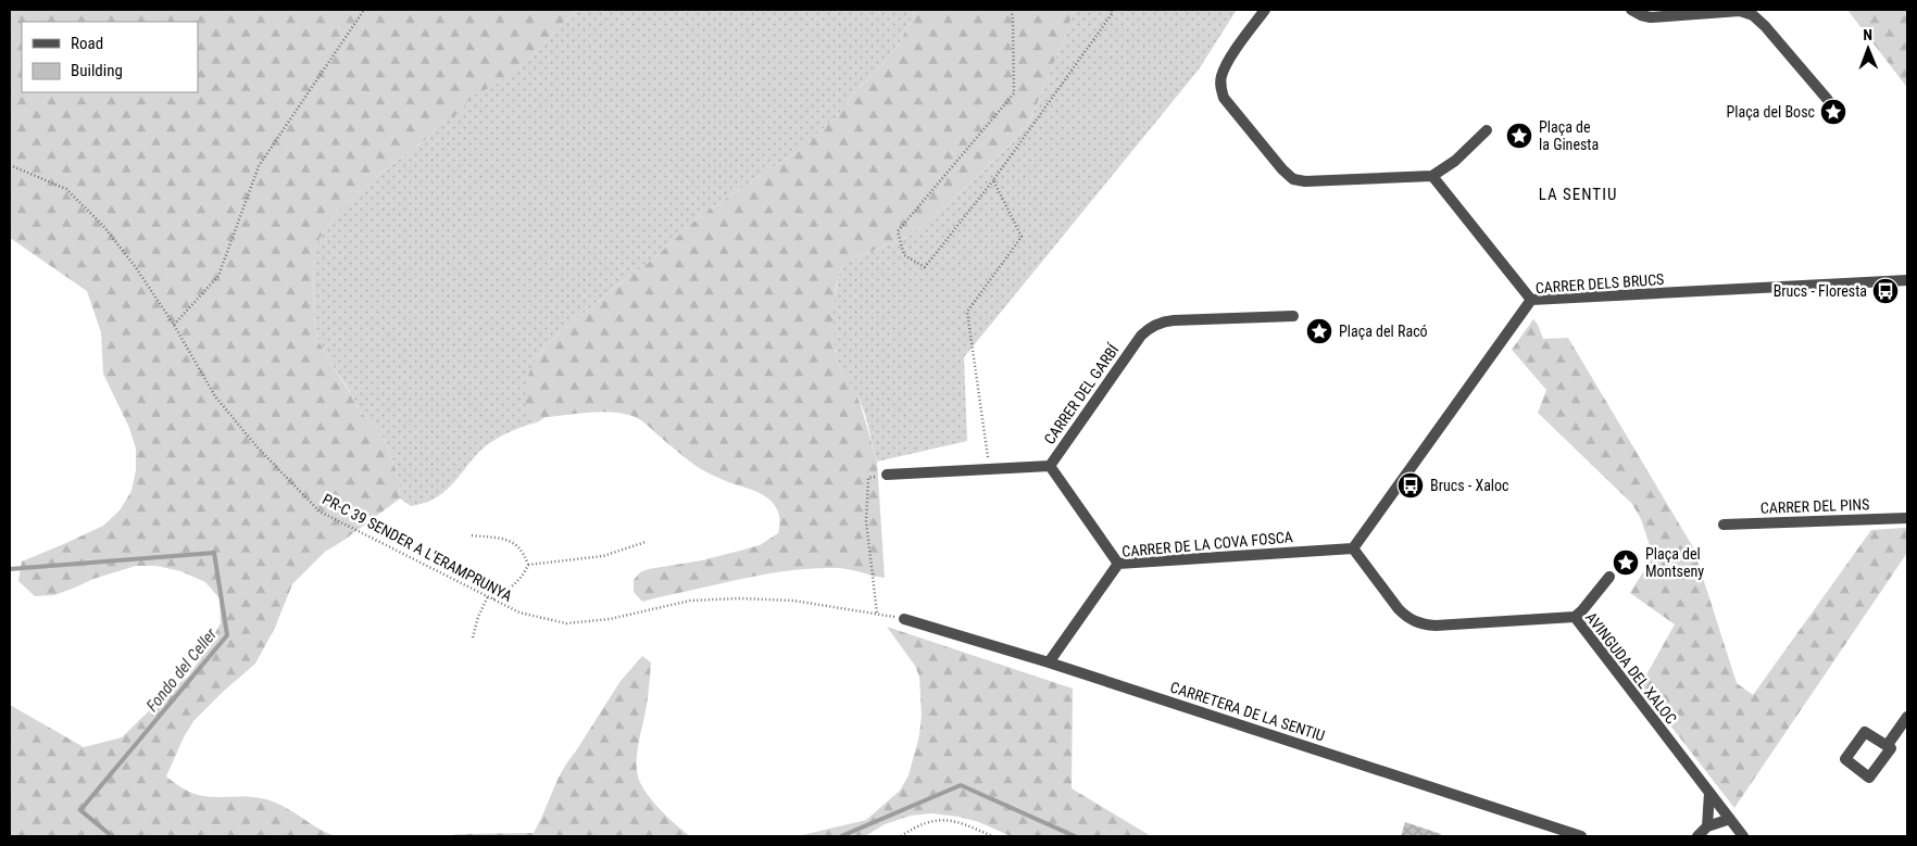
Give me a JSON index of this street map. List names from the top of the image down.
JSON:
{
  "streets": {
    "street": [
      "CARRER DELS BRUCS",
      "CARRER DEL GARBÍ",
      "CARRER DEL PINS",
      "CARRER DE LA COVA FOSCA",
      "AVINGUDA DEL XALOC",
      "CARRETERA DE LA SENTIU"
    ],
    "path": ["PR-C 39 SENDER A L'ERAMPRUNYA"]
  },
  "crossings": [
    ["CARRER DELS BRUCS", "CARRER DE LA COVA FOSCA"],
    ["CARRER DELS BRUCS", "AVINGUDA DEL XALOC"],
    ["CARRER DE LA COVA FOSCA", "AVINGUDA DEL XALOC"],
    ["CARRER DE LA COVA FOSCA", "CARRETERA DE LA SENTIU"],
    ["PR-C 39 SENDER A L'ERAMPRUNYA", "CARRETERA DE LA SENTIU"]
  ],
  "districts": ["LA SENTIU"],
  "water": ["Fondo del Celler"],
  "places": {
    "place": [
      "Plaça del Bosc",
      "Plaça de la Ginesta",
      "Plaça del Racó",
      "Plaça del Montseny"
    ],
    "bus stop": ["Brucs - Floresta", "Brucs - Xaloc"]
  },
  "legend": ["Road", "Building"],
  "north": "top"
}
